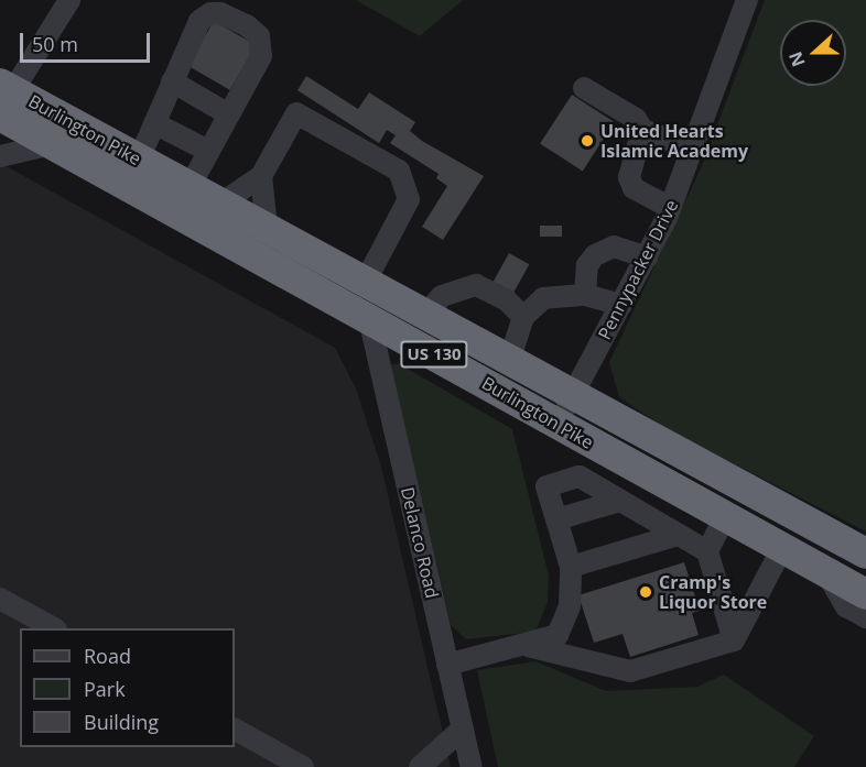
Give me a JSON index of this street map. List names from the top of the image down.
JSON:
{
  "streets": {
    "highway": ["Burlington Pike", "US 130"],
    "street": ["Pennypacker Drive", "Delanco Road"]
  },
  "crossings": [
    ["Burlington Pike", "Pennypacker Drive"],
    ["Burlington Pike", "Delanco Road"]
  ],
  "places": ["United Hearts Islamic Academy", "Cramp's Liquor Store"],
  "legend": ["Road", "Park", "Building"],
  "scale_bar": "50 m",
  "north": "left"
}
